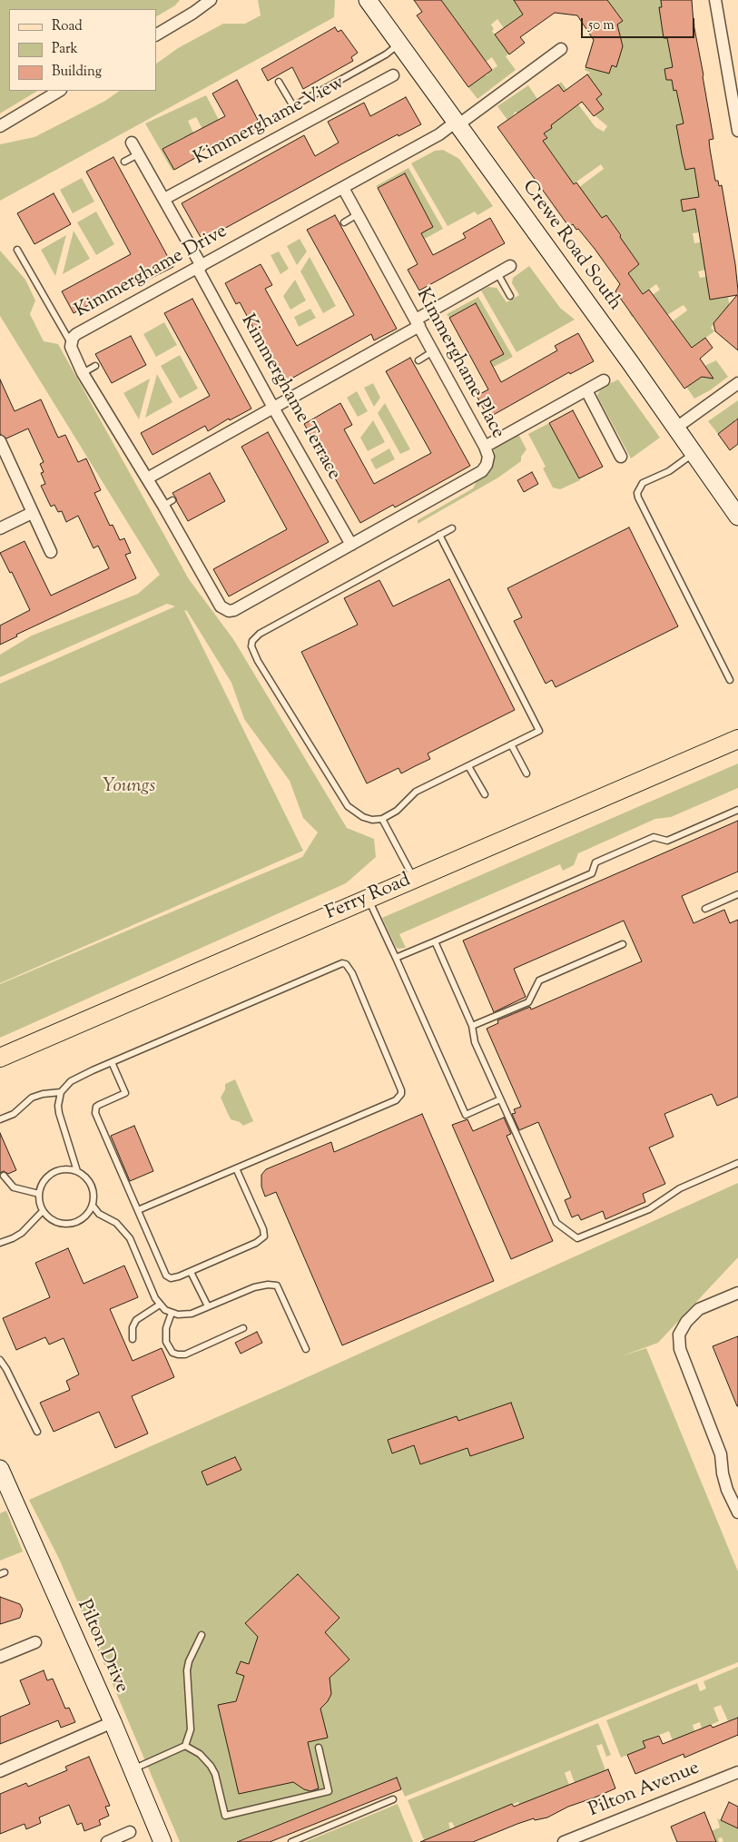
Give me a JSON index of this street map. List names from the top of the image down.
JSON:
{
  "streets": {
    "main road": ["Ferry Road"],
    "street": [
      "Kimmerghame View",
      "Crewe Road South",
      "Kimmerghame Drive",
      "Kimmerghame Place",
      "Kimmerghame Terrace",
      "Pilton Drive",
      "Pilton Avenue"
    ]
  },
  "crossings": [
    ["Crewe Road South", "Kimmerghame Drive"],
    ["Kimmerghame Drive", "Kimmerghame Place"],
    ["Kimmerghame Drive", "Kimmerghame Terrace"],
    ["Kimmerghame Place", "Kimmerghame Terrace"]
  ],
  "parks": ["Youngs"],
  "legend": ["Road", "Park", "Building"],
  "scale_bar": "50 m"
}
